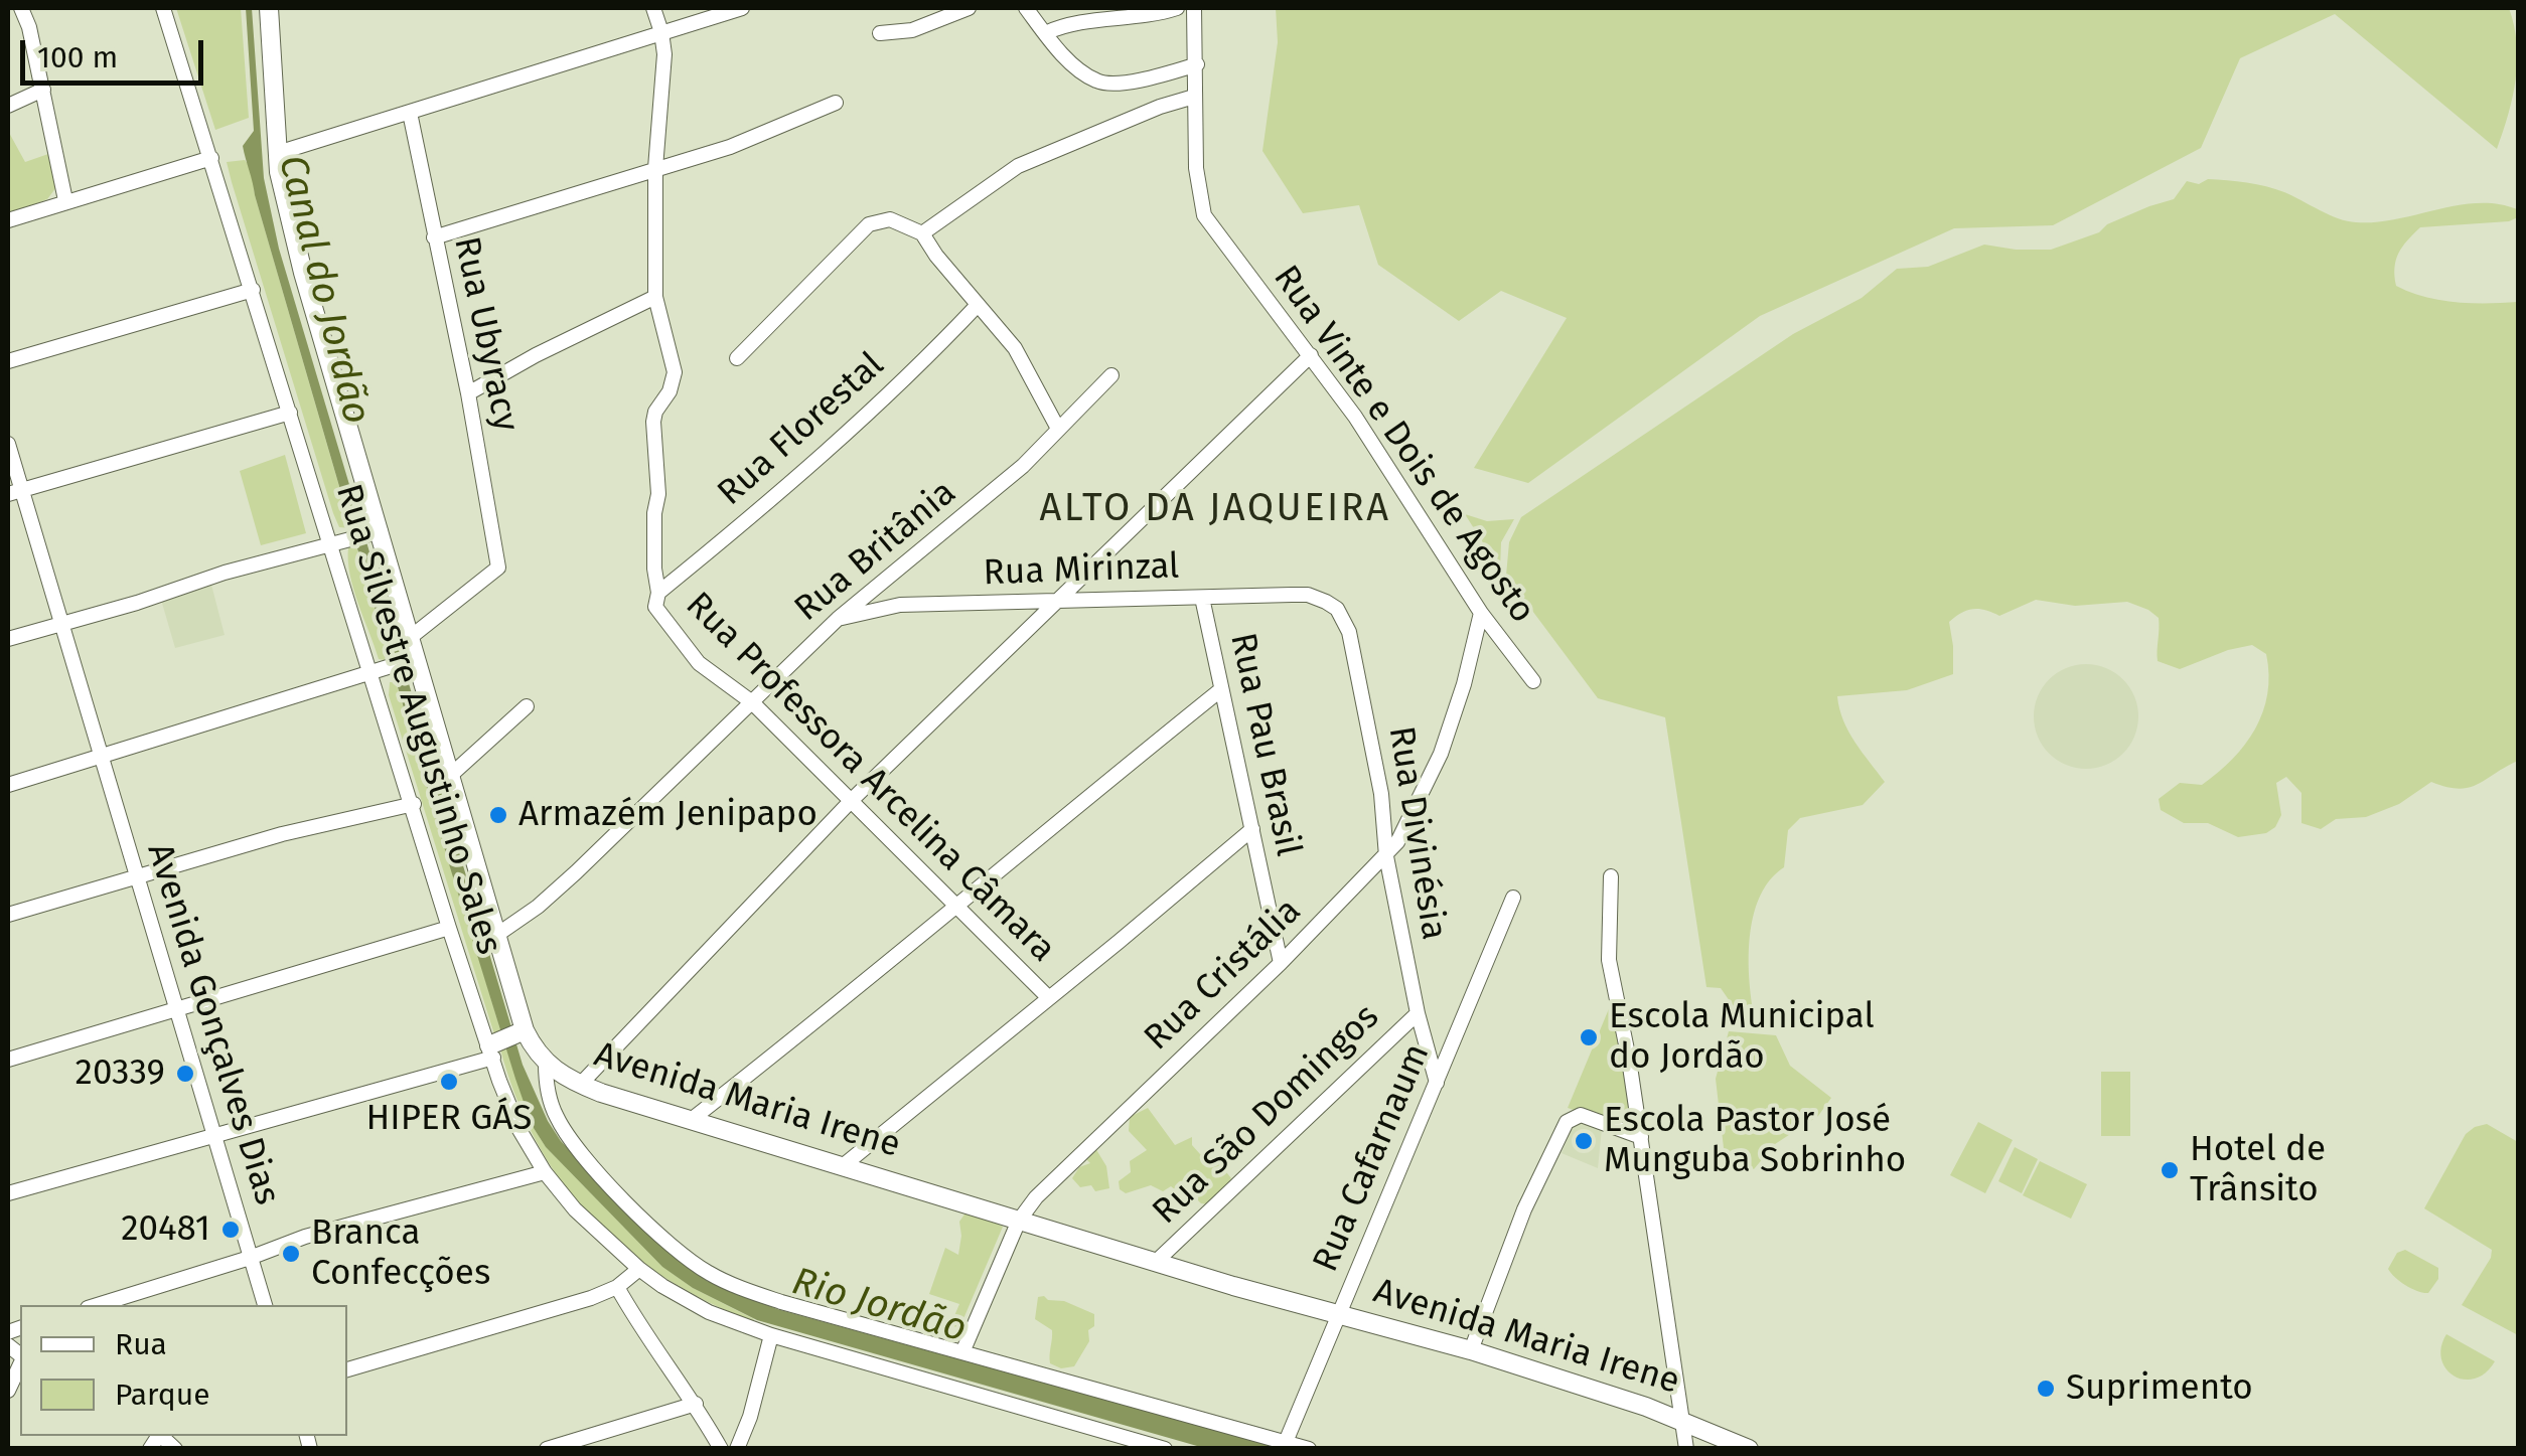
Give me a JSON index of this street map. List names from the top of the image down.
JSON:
{
  "streets": {
    "main road": ["Avenida Maria Irene"],
    "street": [
      "Rua Ubyracy",
      "Rua Florestal",
      "Rua Vinte e Dois de Agosto",
      "Rua Britânia",
      "Rua Mirinzal",
      "Rua Silvestre Augustinho Sales",
      "Rua Pau Brasil",
      "Rua Professora Arcelina Câmara",
      "Rua Divinésia",
      "Rua Cristália",
      "Avenida Gonçalves Dias",
      "Rua São Domingos",
      "Rua Cafarnaum"
    ]
  },
  "crossings": [
    ["Rua Ubyracy", "Avenida Maria Irene"],
    ["Rua Florestal", "Rua Professora Arcelina Câmara"],
    ["Rua Vinte e Dois de Agosto", "Rua Cristália"],
    ["Rua Britânia", "Rua Mirinzal"],
    ["Rua Britânia", "Rua Professora Arcelina Câmara"],
    ["Rua Britânia", "Avenida Maria Irene"],
    ["Rua Mirinzal", "Rua Pau Brasil"],
    ["Rua Mirinzal", "Rua Divinésia"],
    ["Rua Pau Brasil", "Rua Cristália"],
    ["Rua Divinésia", "Rua Cristália"],
    ["Rua Divinésia", "Rua São Domingos"],
    ["Rua Divinésia", "Rua Cafarnaum"],
    ["Rua Cristália", "Avenida Maria Irene"],
    ["Avenida Maria Irene", "Rua São Domingos"],
    ["Avenida Maria Irene", "Rua Cafarnaum"]
  ],
  "districts": ["ALTO DA JAQUEIRA"],
  "water": ["Canal do Jordão", "Rio Jordão"],
  "places": [
    "Armazém Jenipapo",
    "Escola Municipal do Jordão",
    "20339",
    "HIPER GÁS",
    "Escola Pastor José Munguba Sobrinho",
    "Hotel de Trânsito",
    "20481",
    "Branca Confecções",
    "Suprimento"
  ],
  "legend": ["Rua", "Parque"],
  "scale_bar": "100 m"
}
